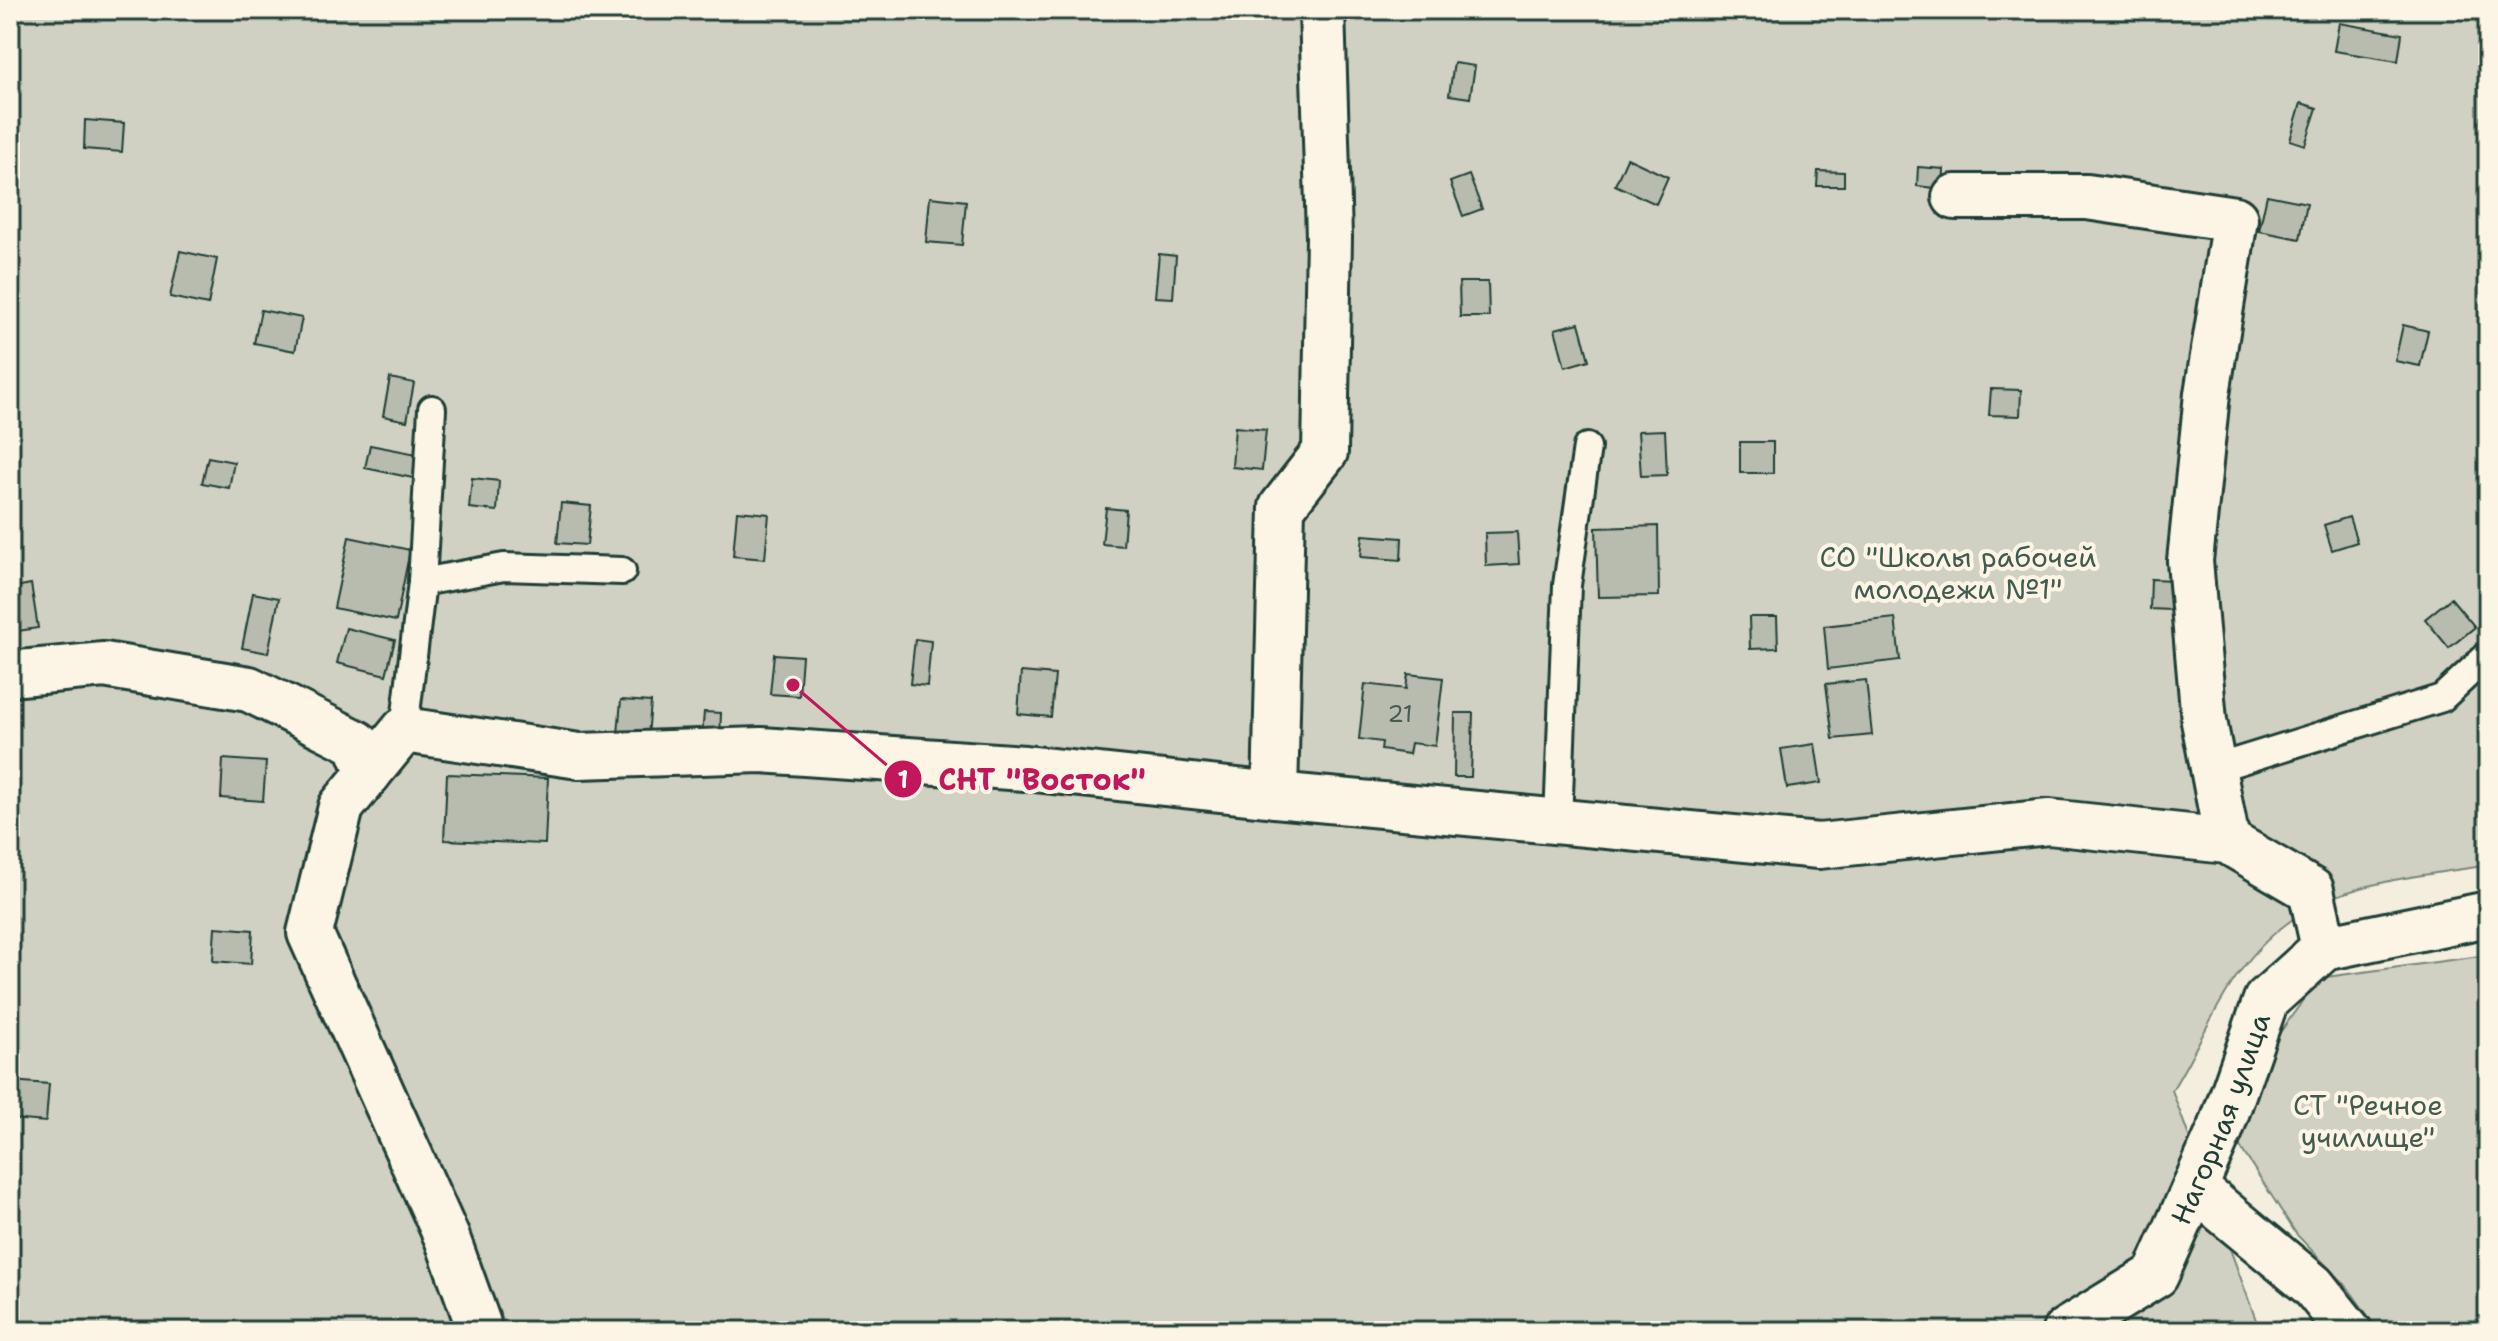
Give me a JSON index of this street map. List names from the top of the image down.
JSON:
{
  "streets": {
    "street": ["Нагорная улица"]
  },
  "parks": ["СО \"Школы рабочей молодежи №1\"", "СТ \"Речное училище\""],
  "places": ["СНТ \"Восток\""],
  "house_numbers": ["21"]
}
